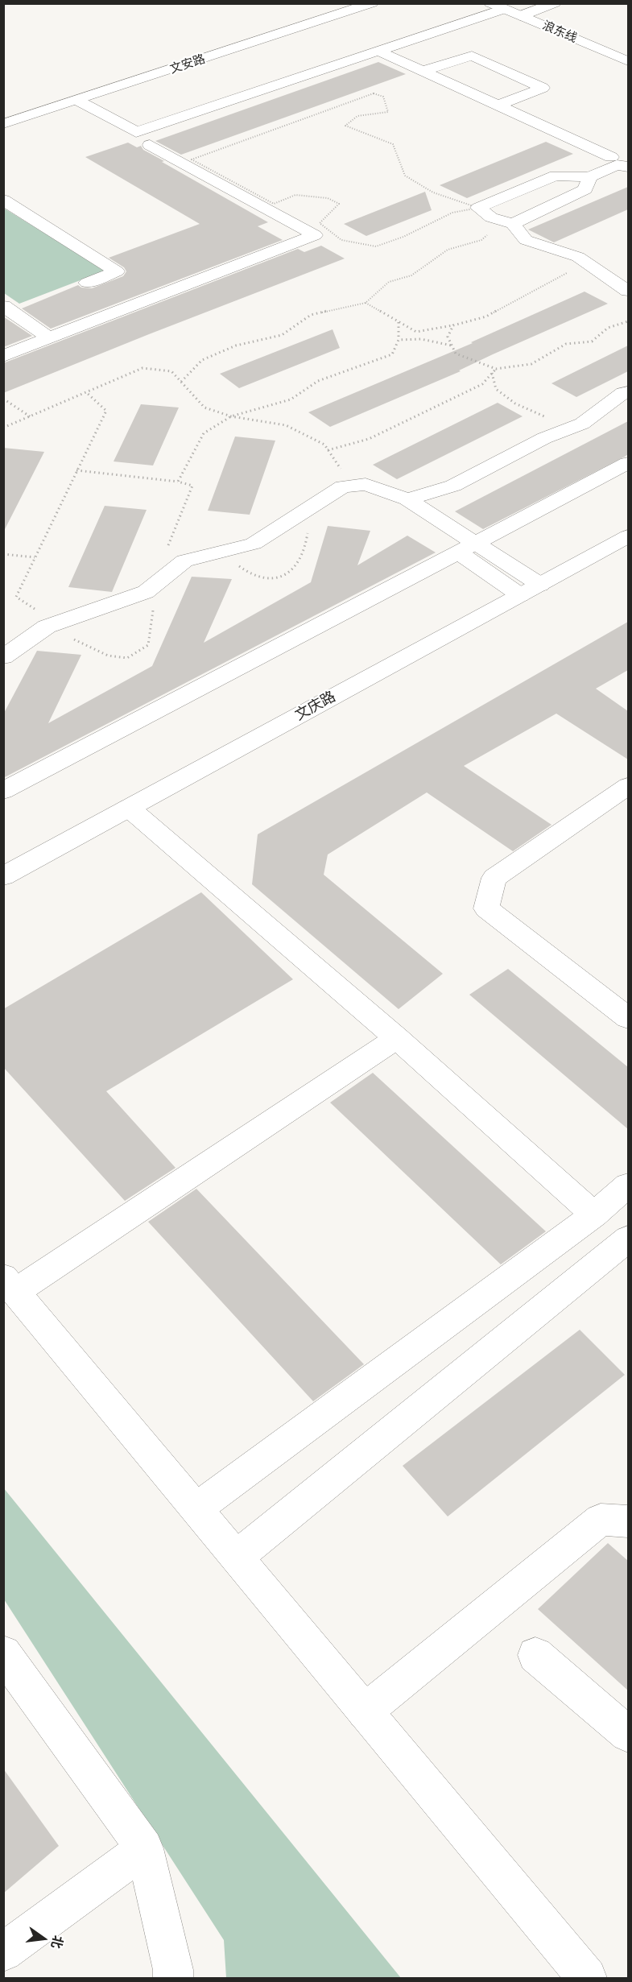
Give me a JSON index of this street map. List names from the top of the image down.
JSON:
{
  "streets": {
    "street": ["浪东线", "文安路", "文庆路"]
  },
  "north": "right"
}
